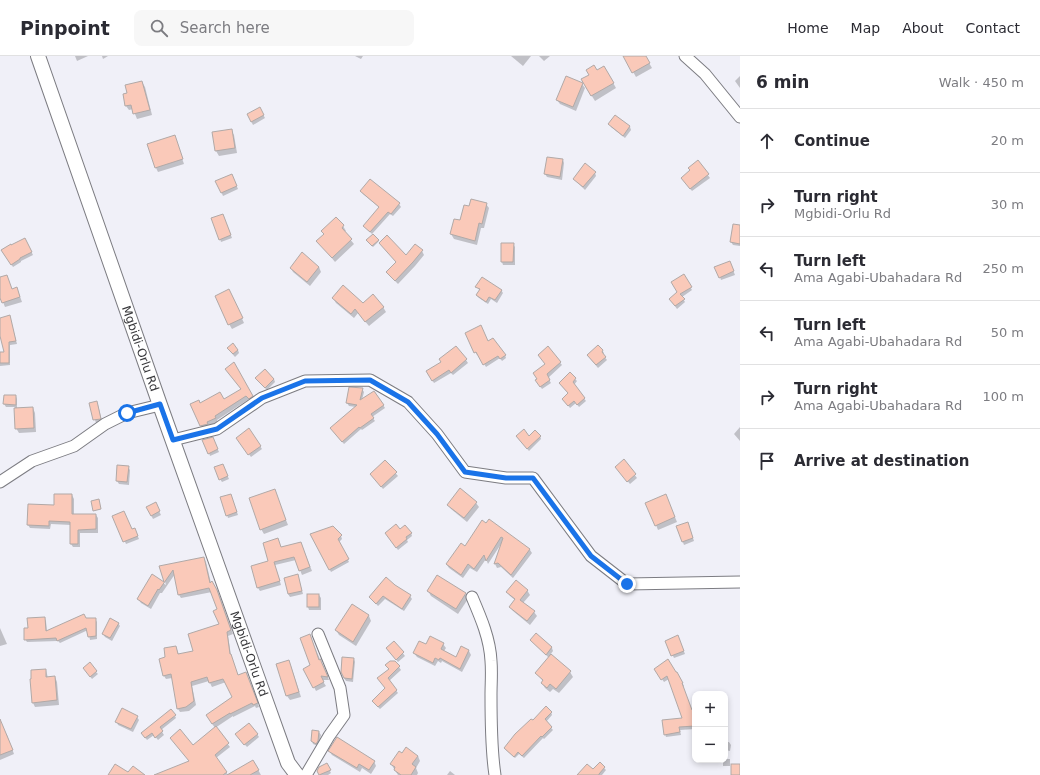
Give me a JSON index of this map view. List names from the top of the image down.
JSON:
{
  "streets": {
    "main road": ["Mgbidi-Orlu Rd"]
  },
  "page": {
    "header": "Pinpoint",
    "search": "Search here",
    "nav": [
      "Home",
      "Map",
      "About",
      "Contact"
    ],
    "heading": ["6 min", "Walk · 450 m"],
    "list": [
      ["Continue", "20 m"],
      ["Turn right", "Mgbidi-Orlu Rd", "30 m"],
      ["Turn left", "Ama Agabi-Ubahadara Rd", "250 m"],
      ["Turn left", "Ama Agabi-Ubahadara Rd", "50 m"],
      ["Turn right", "Ama Agabi-Ubahadara Rd", "100 m"],
      "Arrive at destination"
    ],
    "map_buttons": ["+", "−"]
  }
}
